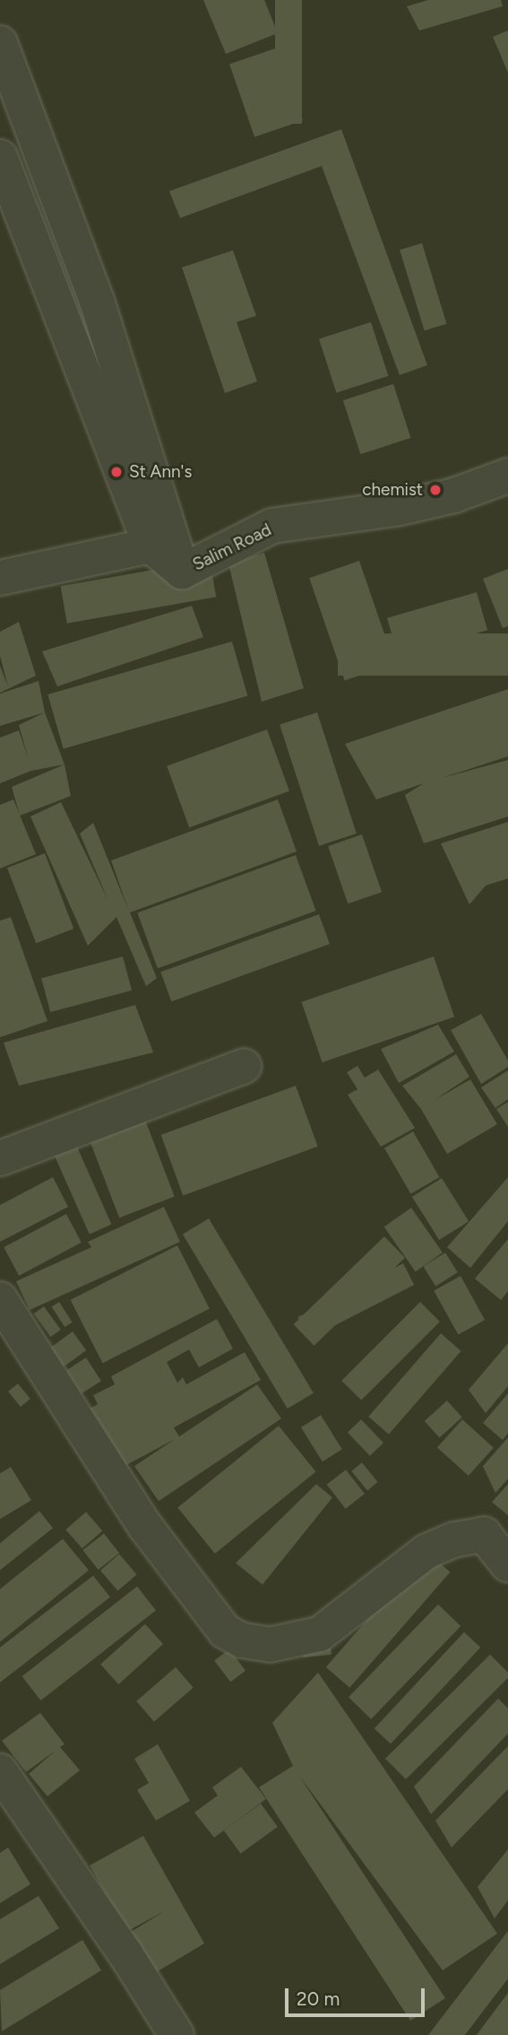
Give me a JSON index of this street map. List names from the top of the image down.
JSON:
{
  "streets": {
    "street": ["Salim Road"]
  },
  "places": ["St Ann's", "chemist"],
  "scale_bar": "20 m"
}
